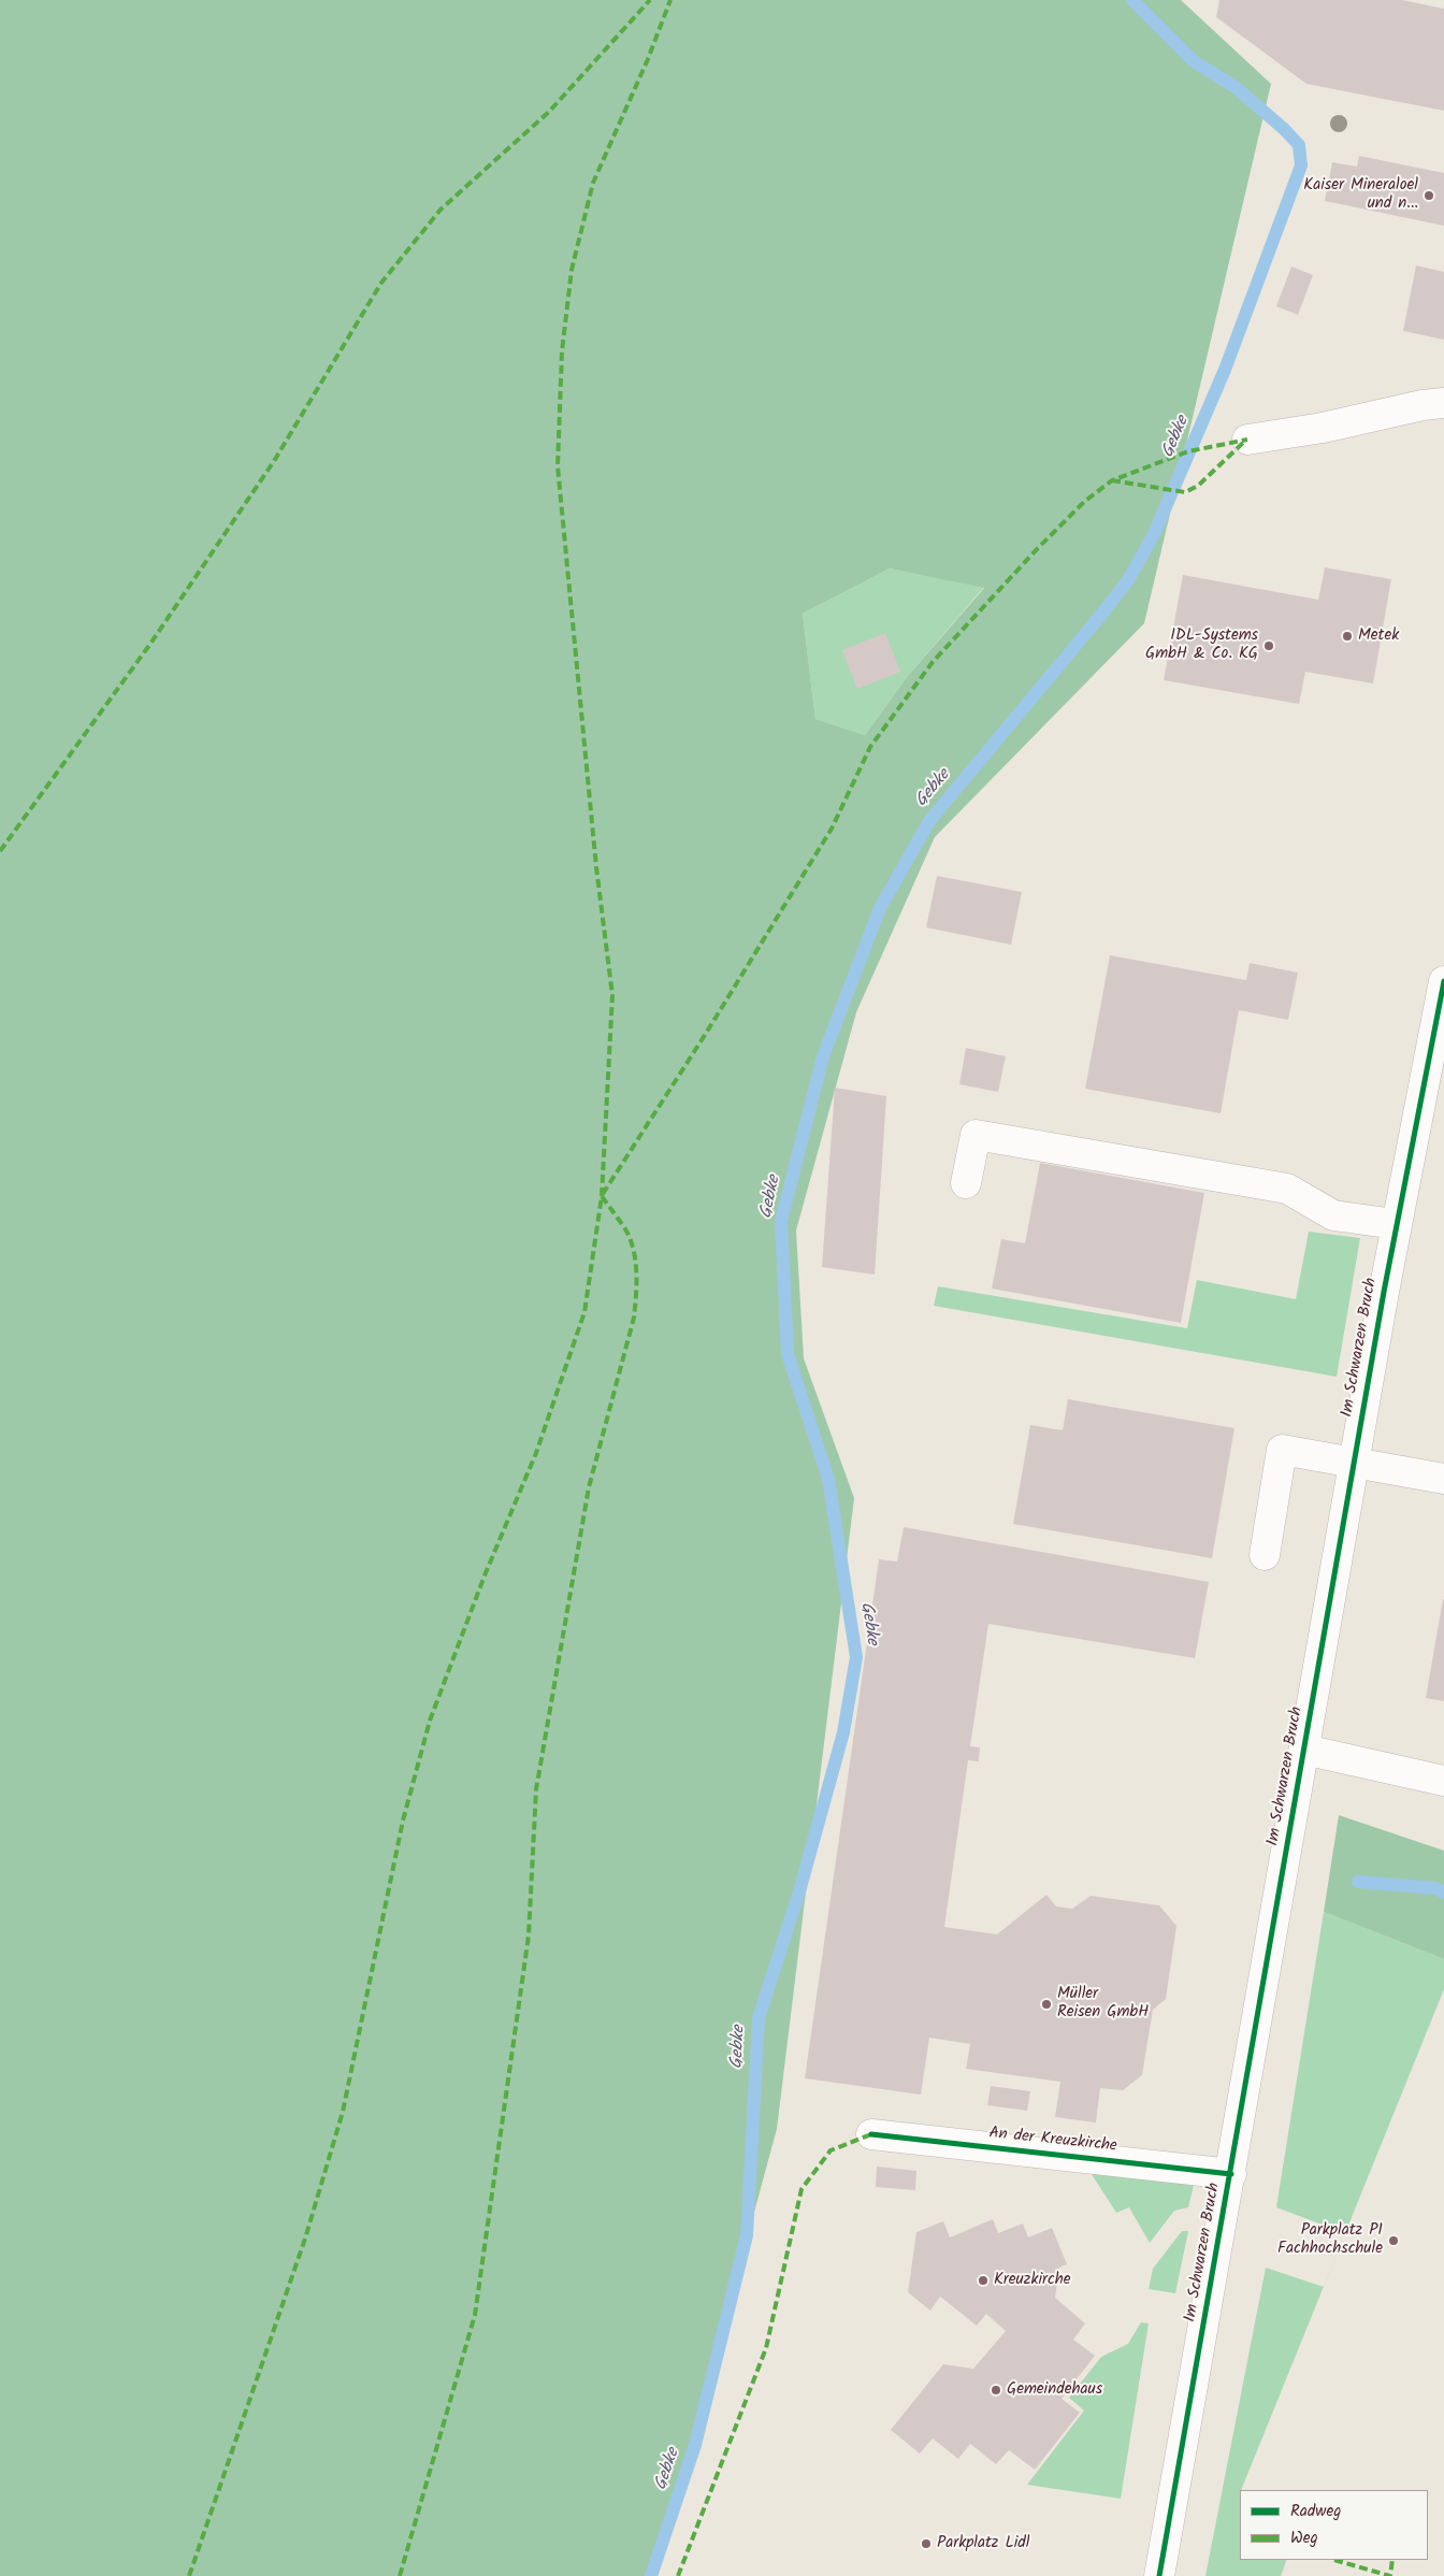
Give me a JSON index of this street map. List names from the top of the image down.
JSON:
{
  "streets": {
    "street": ["Im Schwarzen Bruch", "An der Kreuzkirche"]
  },
  "crossings": [
    ["Im Schwarzen Bruch", "An der Kreuzkirche"]
  ],
  "water": ["Gebke"],
  "places": [
    "Kaiser Mineraloel und n...",
    "Metek",
    "IDL-Systems GmbH & Co. KG",
    "Müller Reisen GmbH",
    "Parkplatz P1 Fachhochschule",
    "Kreuzkirche",
    "Gemeindehaus",
    "Parkplatz Lidl"
  ],
  "legend": ["Radweg", "Weg"]
}
